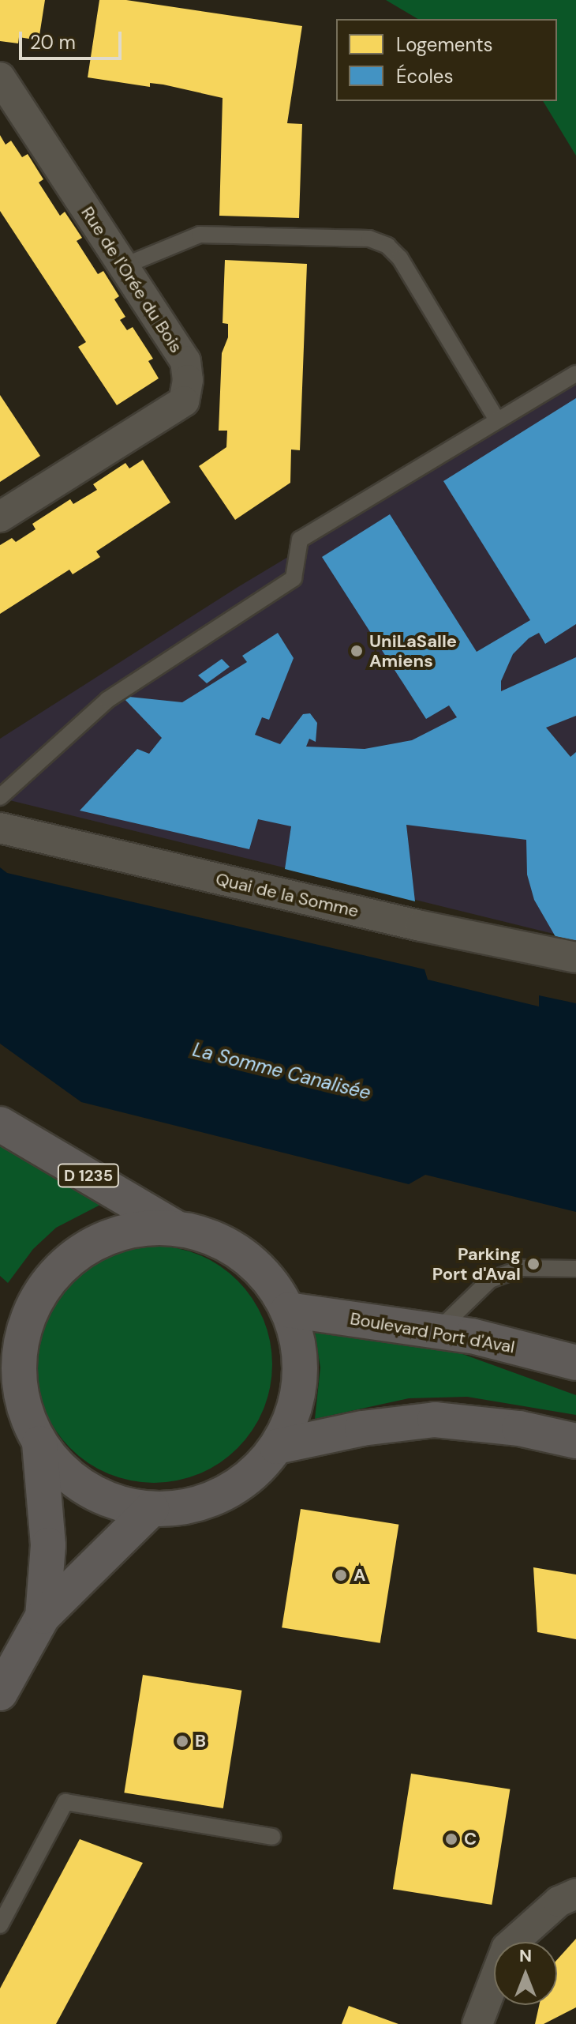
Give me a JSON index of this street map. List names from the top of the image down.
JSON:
{
  "streets": {
    "main road": ["D 1235", "Boulevard Port d'Aval"],
    "street": ["Rue de l'Orée du Bois", "Quai de la Somme"]
  },
  "water": ["La Somme Canalisée"],
  "places": [
    "UniLaSalle Amiens",
    "Parking Port d'Aval",
    "A",
    "B",
    "C"
  ],
  "legend": ["Logements", "Écoles"],
  "scale_bar": "20 m",
  "north": "top"
}
